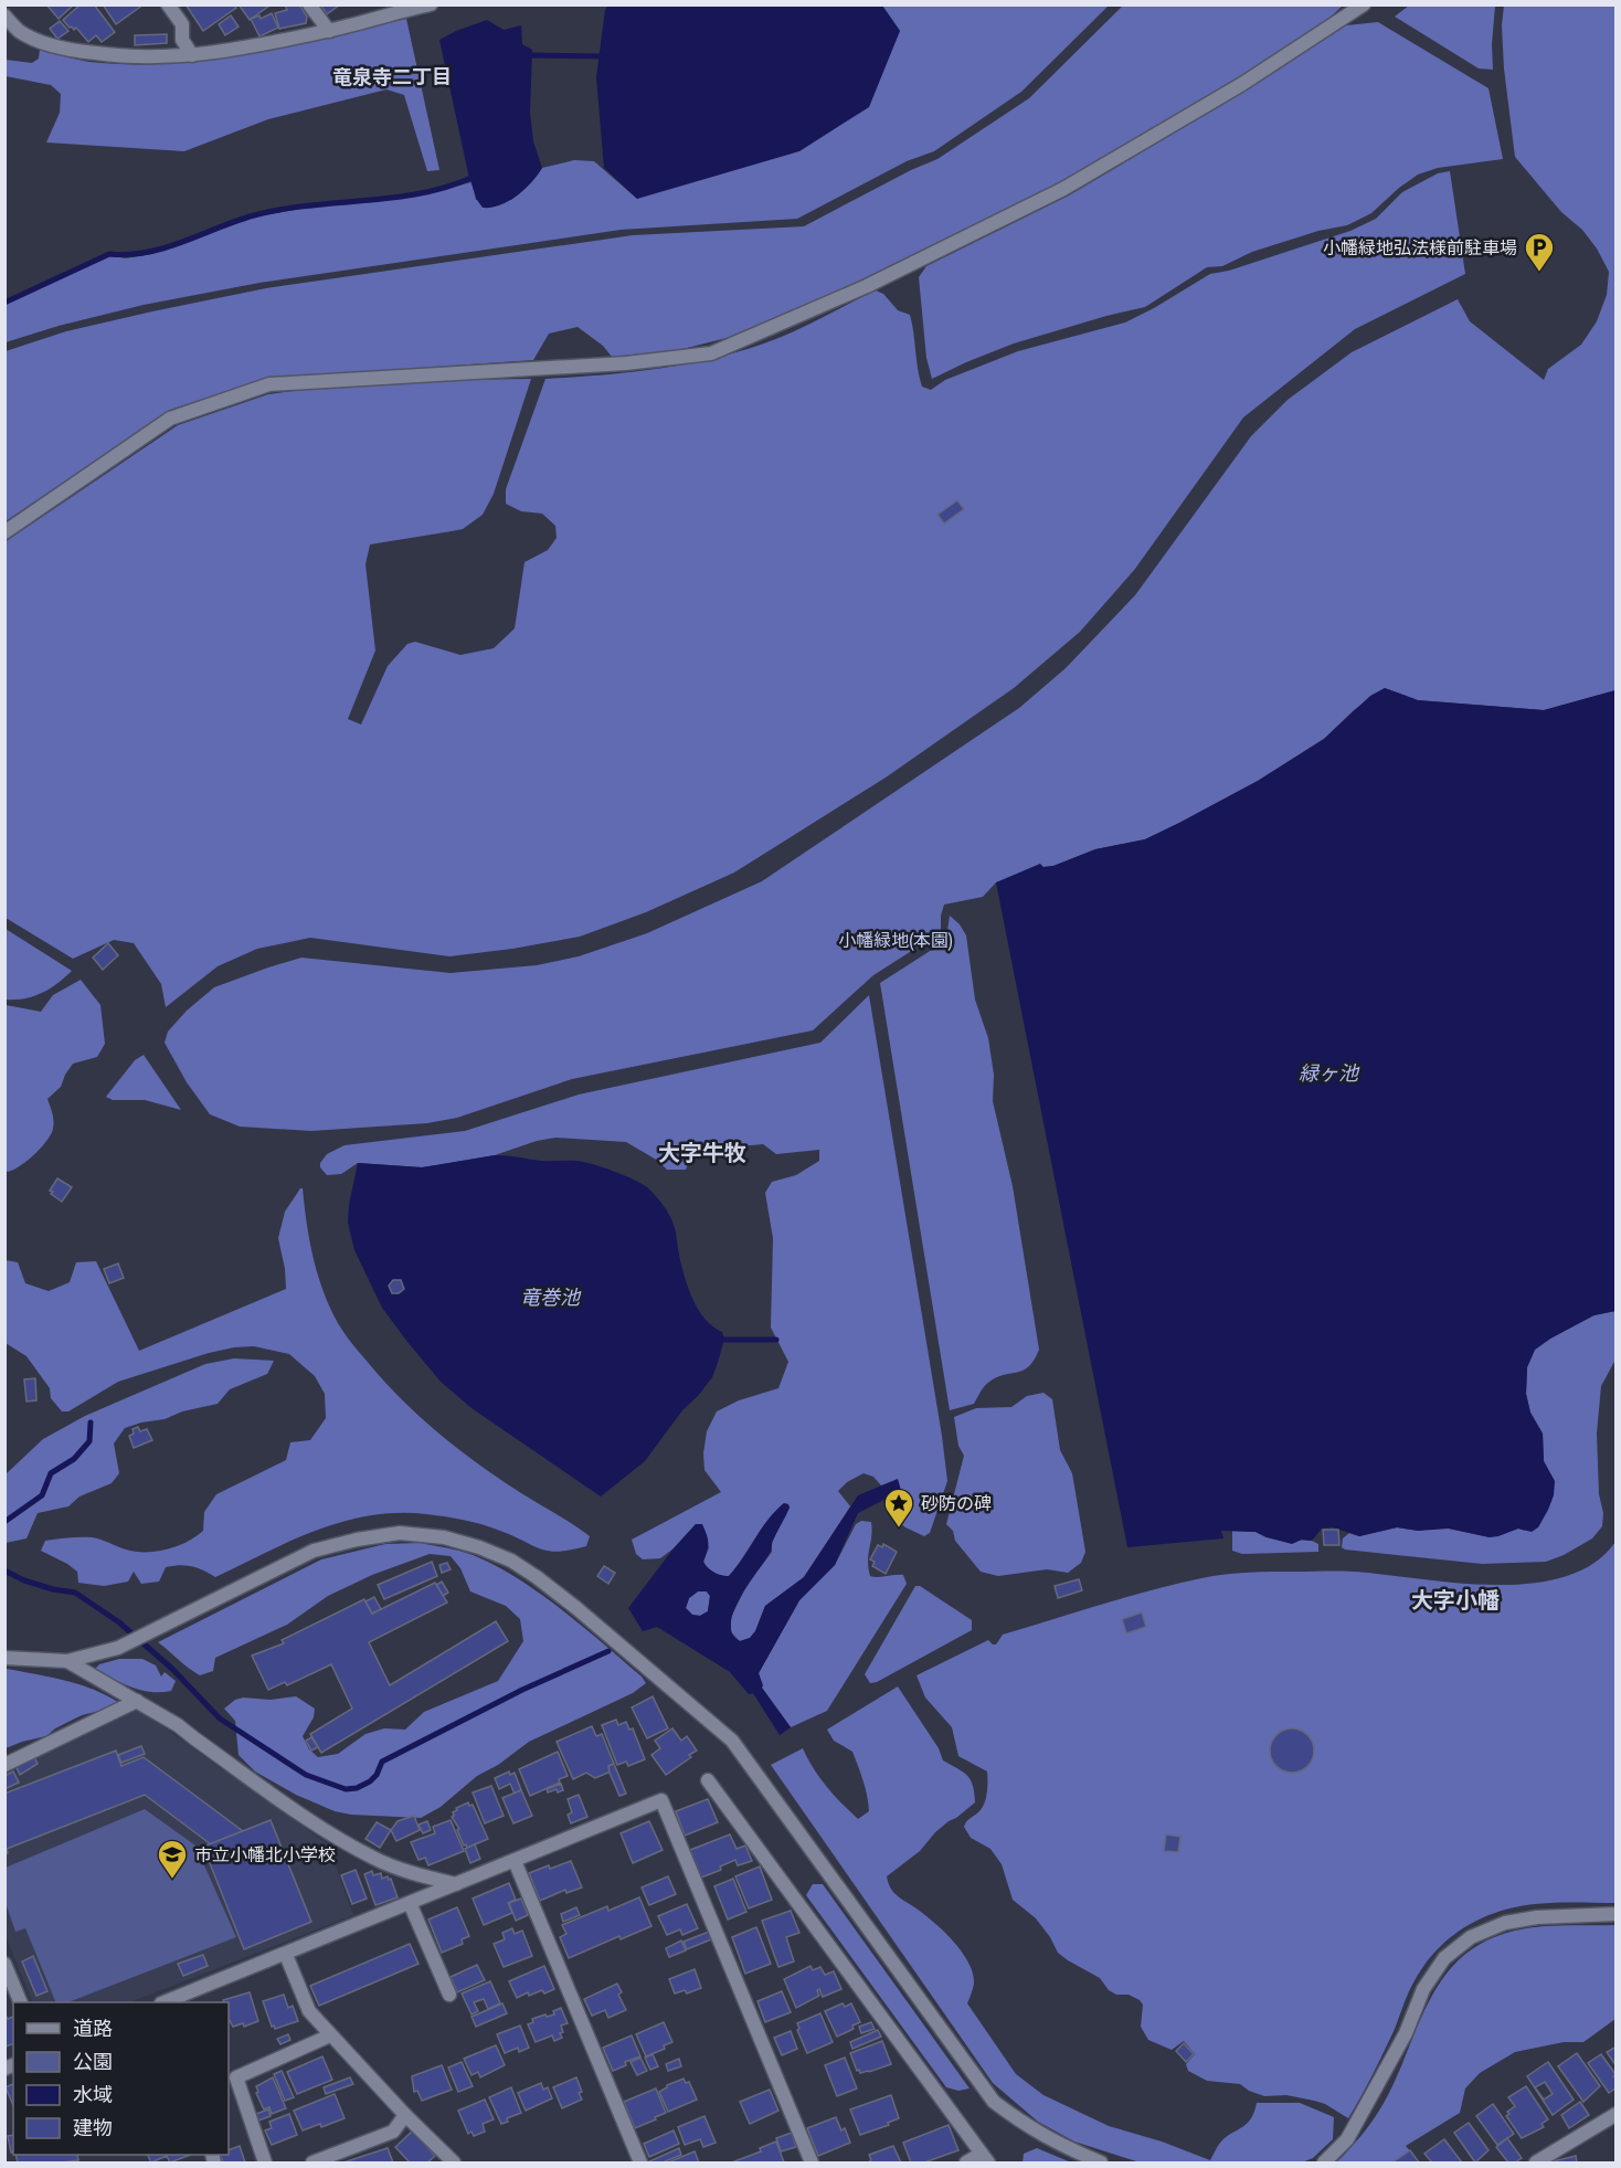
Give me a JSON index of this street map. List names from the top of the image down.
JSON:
{
  "districts": ["竜泉寺二丁目", "大字牛牧", "大字小幡"],
  "water": ["緑ヶ池", "竜巻池"],
  "parks": ["小幡緑地(本園)"],
  "places": {
    "parking": ["小幡緑地弘法様前駐車場"],
    "place": ["砂防の碑"],
    "school or university": ["市立小幡北小学校"]
  },
  "legend": [
    "道路",
    "公園",
    "水域",
    "建物"
  ]
}
